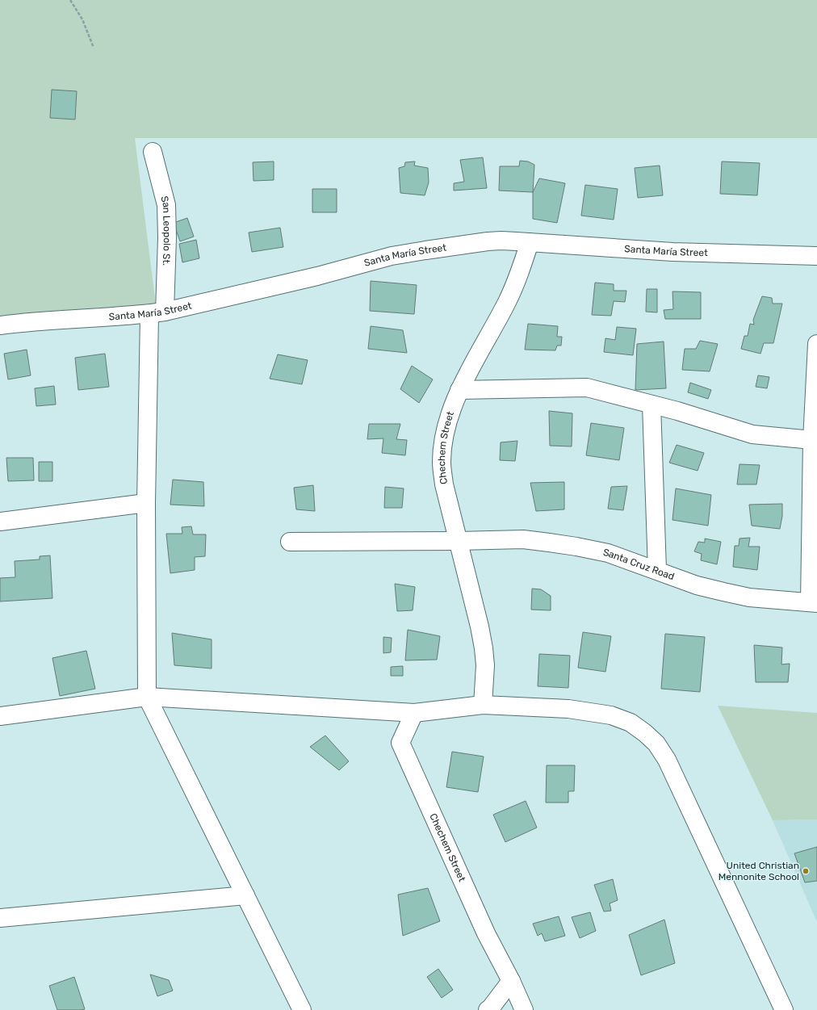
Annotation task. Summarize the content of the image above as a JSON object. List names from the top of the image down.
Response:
{
  "streets": {
    "street": [
      "San Leopolo St.",
      "Santa María Street",
      "Chechem Street",
      "Santa Cruz Road"
    ]
  },
  "crossings": [
    ["San Leopolo St.", "Santa María Street"],
    ["Santa María Street", "Chechem Street"],
    ["Chechem Street", "Santa Cruz Road"]
  ],
  "places": ["United Christian Mennonite School"]
}
